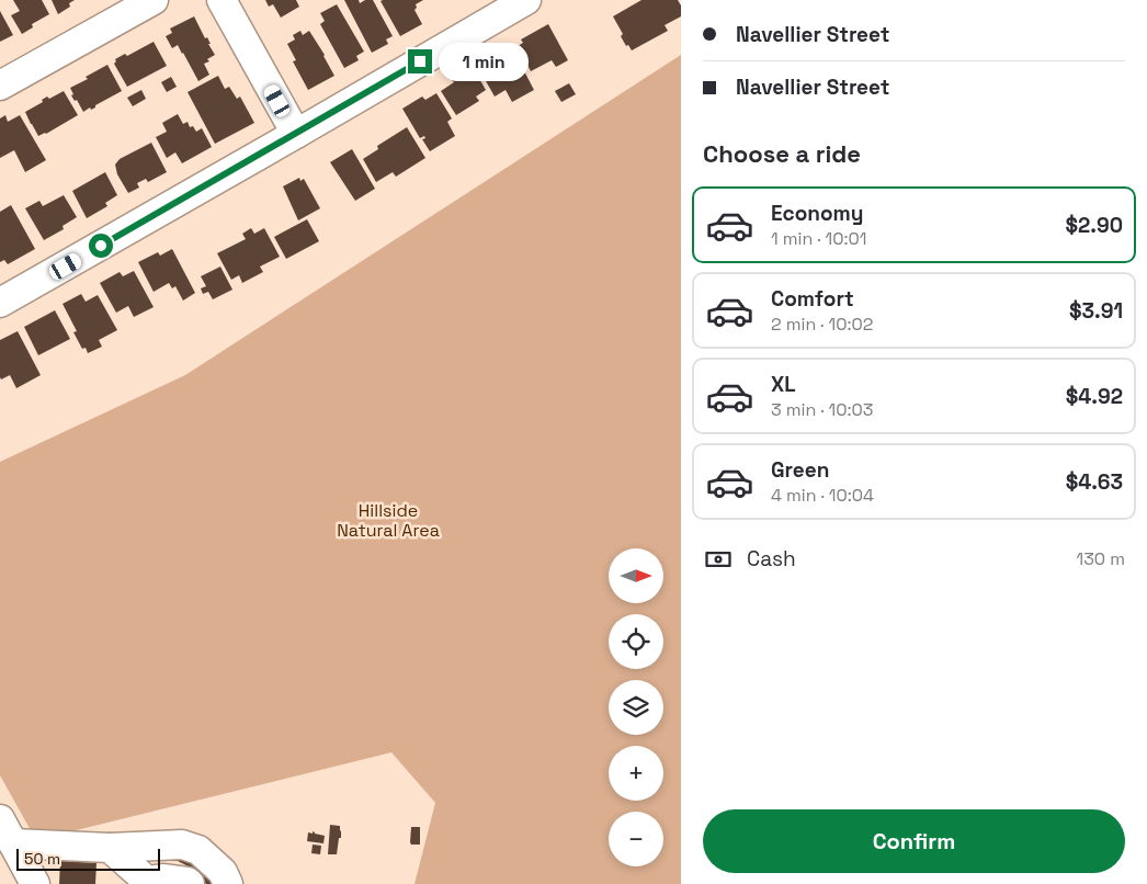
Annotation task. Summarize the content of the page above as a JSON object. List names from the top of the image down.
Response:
{
  "parks": ["Hillside Natural Area"],
  "scale_bar": "50 m",
  "north": "right",
  "page": {
    "banner": ["Navellier Street", "Navellier Street"],
    "bubble": "1 min",
    "heading": "Choose a ride",
    "list": [
      {
        "name": "Economy",
        "note": "1 min · 10:01",
        "value": "$2.90"
      },
      {
        "name": "Comfort",
        "note": "2 min · 10:02",
        "value": "$3.91"
      },
      {
        "name": "XL",
        "note": "3 min · 10:03",
        "value": "$4.92"
      },
      {
        "name": "Green",
        "note": "4 min · 10:04",
        "value": "$4.63"
      }
    ],
    "pay": ["Cash", "130 m"],
    "map_buttons": ["+", "−"],
    "buttons": "Confirm",
    "scale": "50 m"
  }
}
